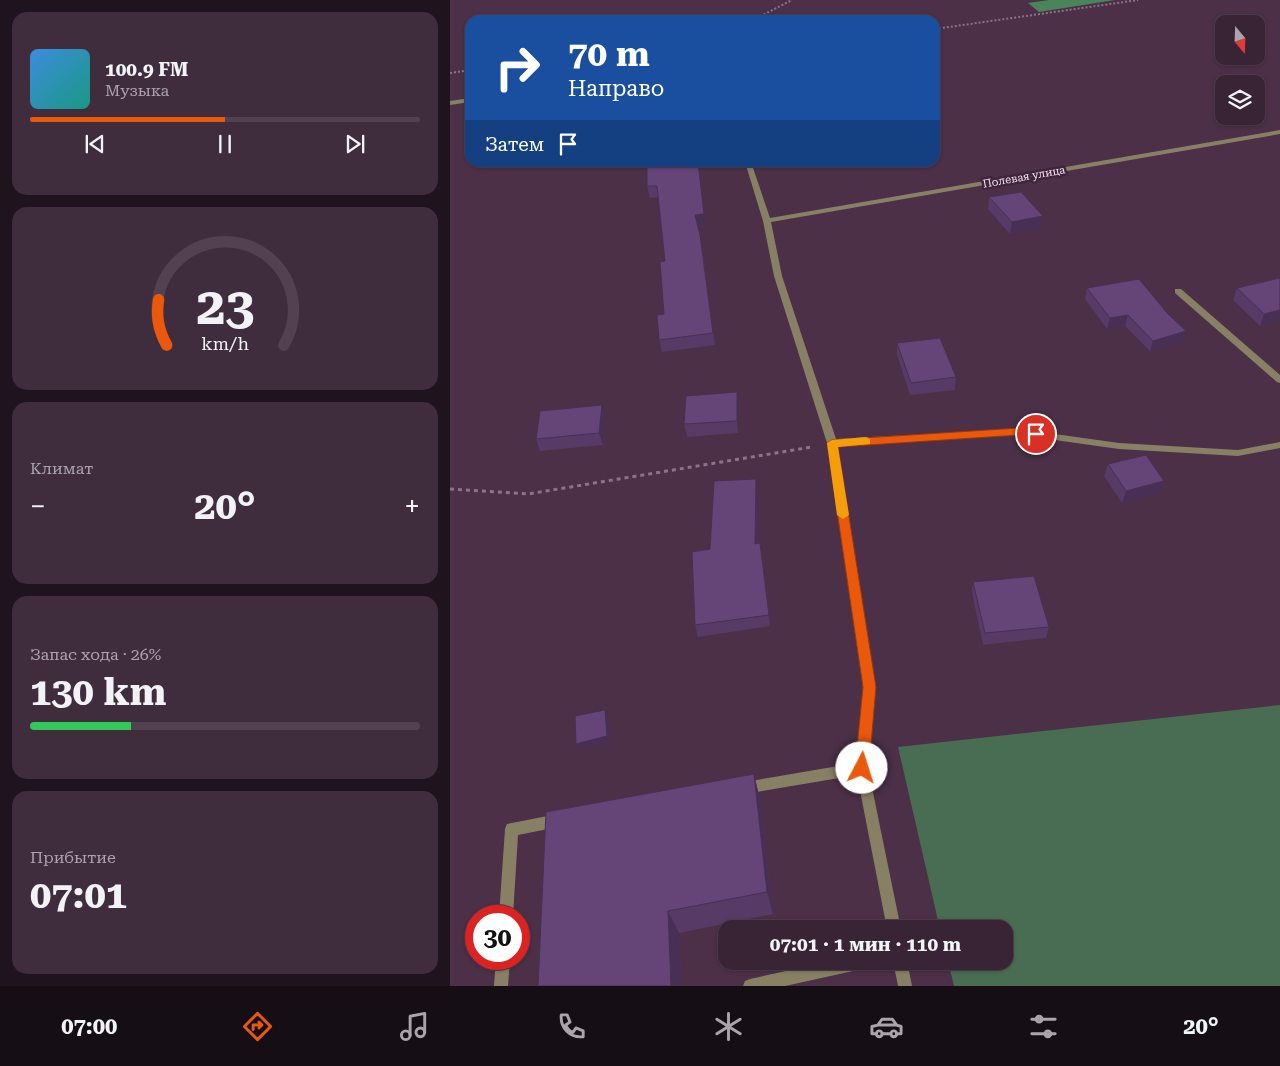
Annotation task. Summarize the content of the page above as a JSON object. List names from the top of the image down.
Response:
{
  "streets": {
    "street": ["Полевая улица"]
  },
  "north": "bottom",
  "page": {
    "turn": ["70 m", "Направо"],
    "song": ["100.9 FM", "Музыка"],
    "then": "Затем",
    "tile": [
      "Климат",
      ["Запас хода · 26%", "130 km"],
      ["Прибытие", "07:01"]
    ],
    "heat": ["−", "20°", "+"],
    "limit": "30",
    "trip": "07:01 · 1 мин · 110 m",
    "tabs": ["07:00", "20°"],
    "gauge": ["23", "km/h"]
  }
}
